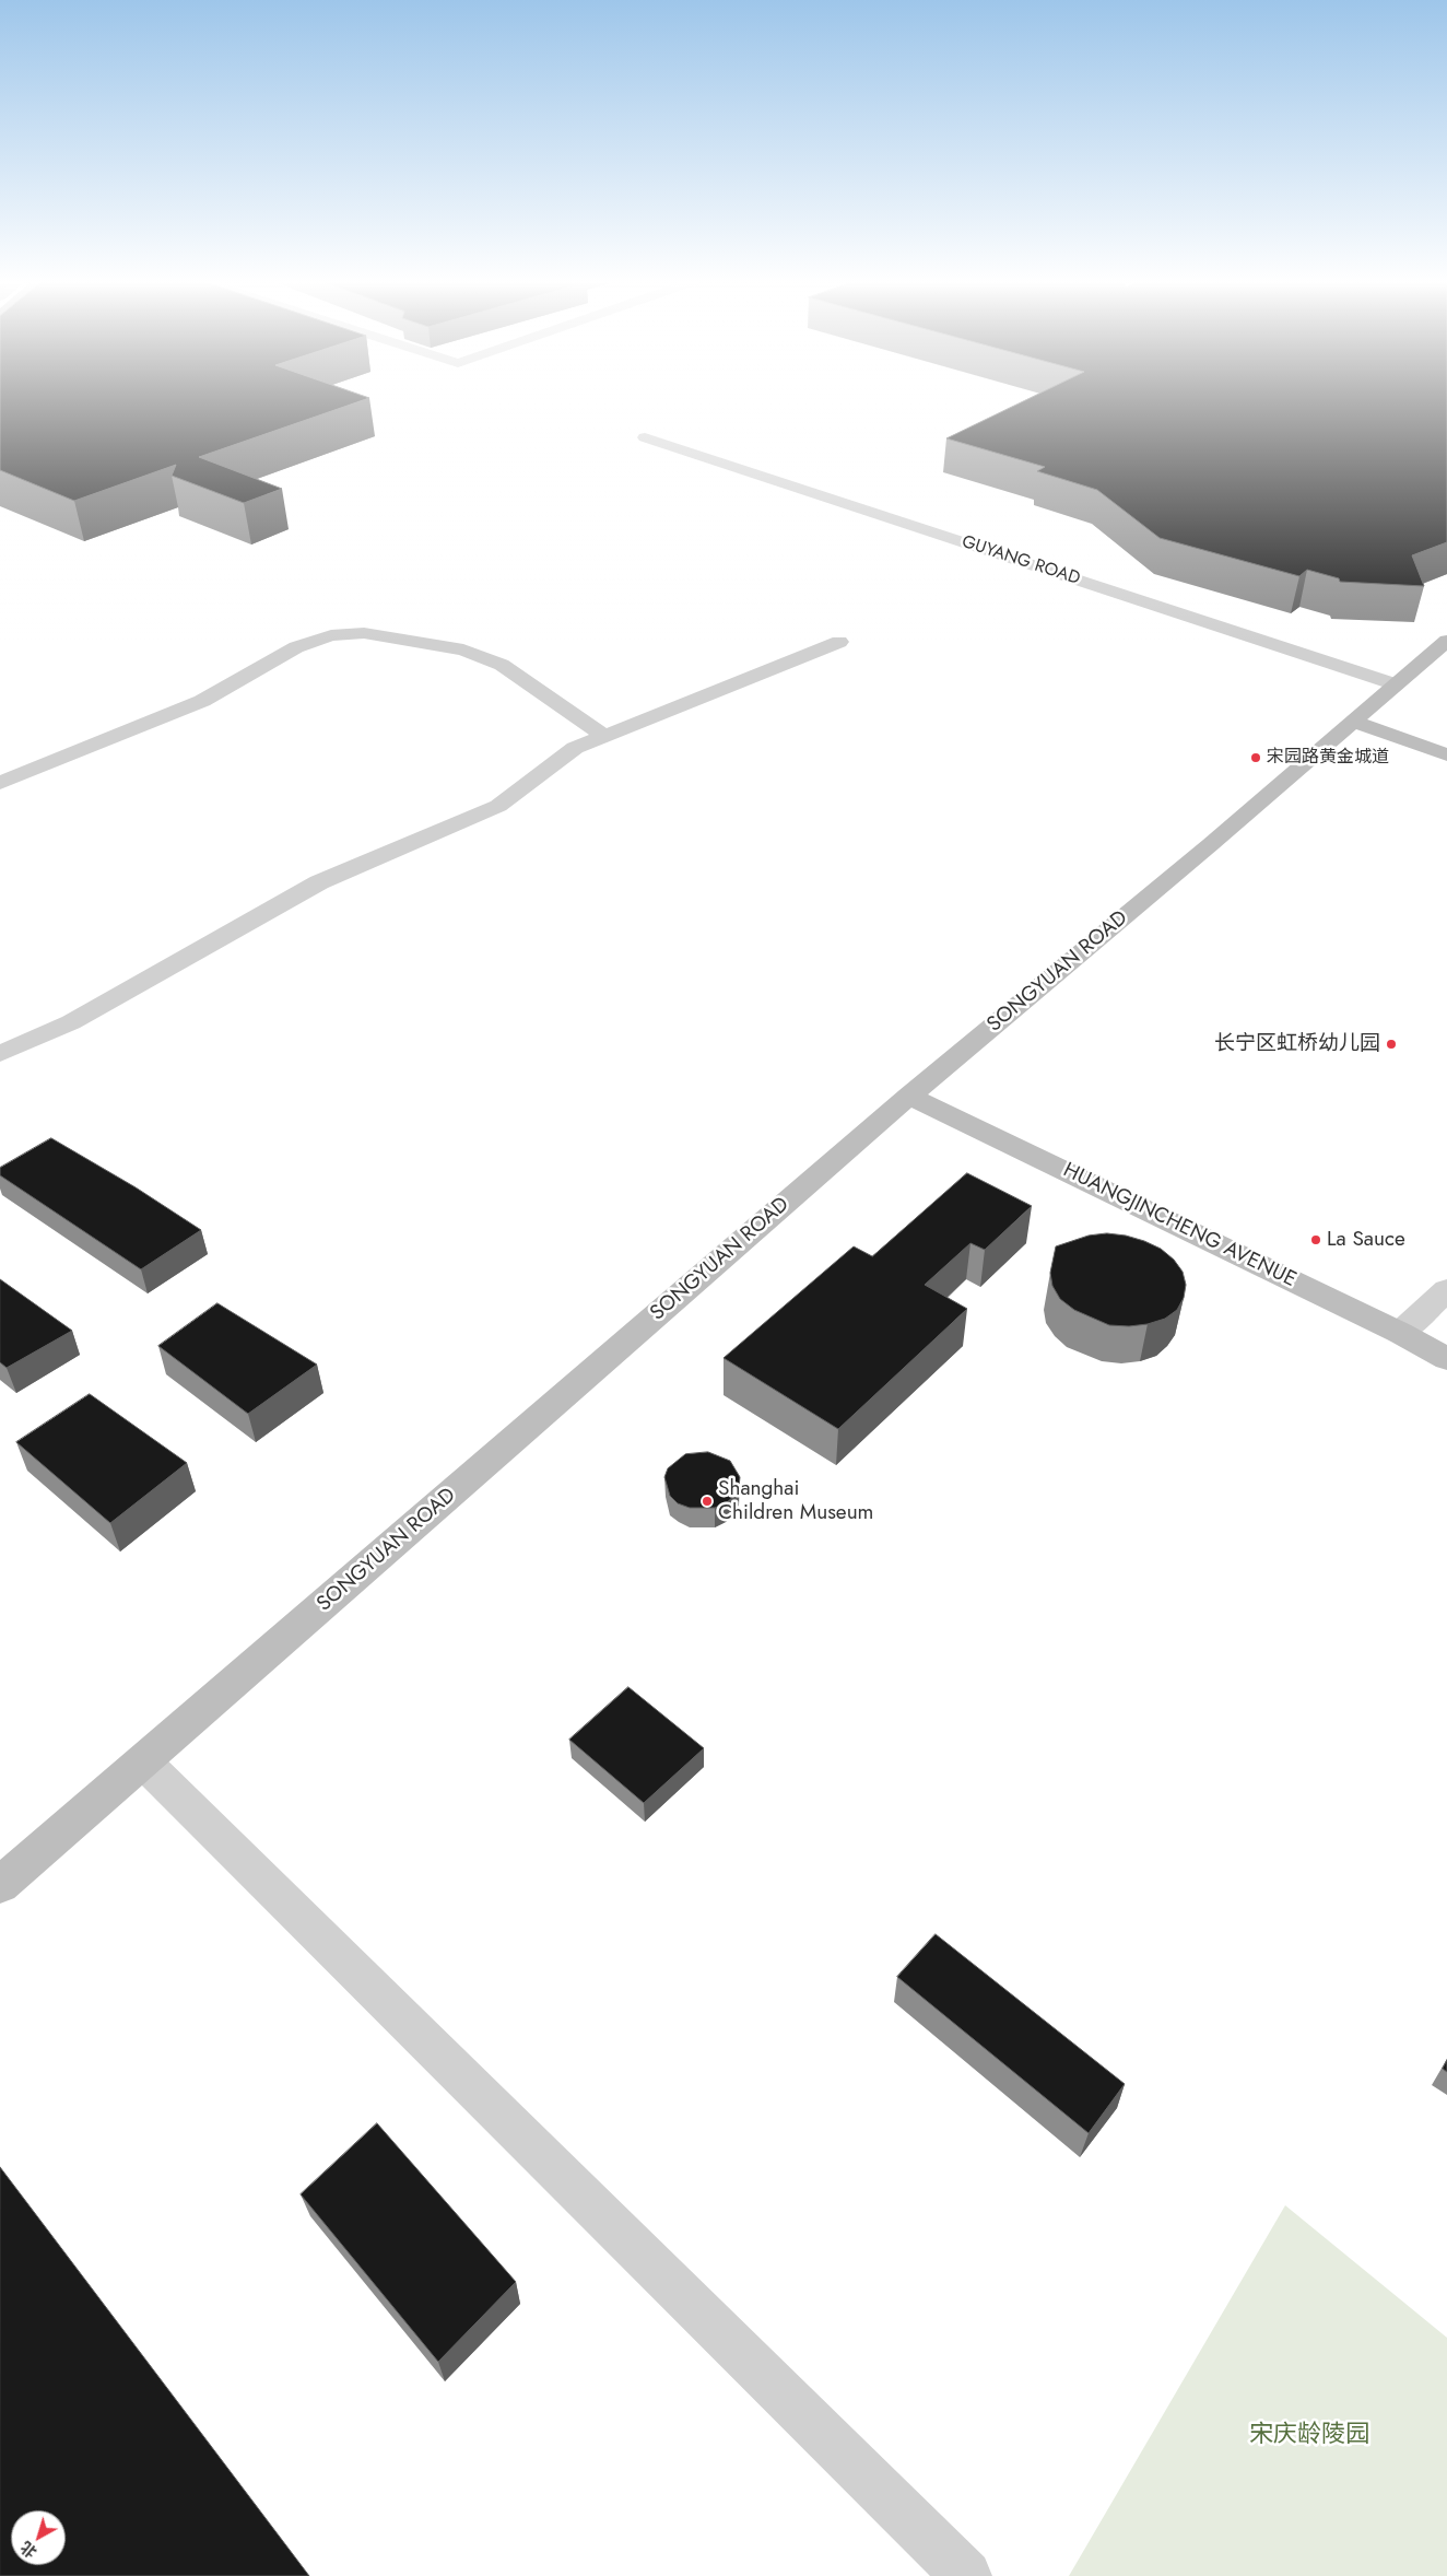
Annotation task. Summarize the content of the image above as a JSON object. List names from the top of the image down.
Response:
{
  "streets": {
    "main road": ["SONGYUAN ROAD", "HUANGJINCHENG AVENUE"],
    "street": ["GUYANG ROAD"]
  },
  "crossings": [
    ["GUYANG ROAD", "SONGYUAN ROAD"],
    ["SONGYUAN ROAD", "HUANGJINCHENG AVENUE"]
  ],
  "parks": ["宋庆龄陵园"],
  "places": [
    "宋园路黄金城道",
    "长宁区虹桥幼儿园",
    "La Sauce",
    "Shanghai Children Museum"
  ],
  "north": "bottom left"
}
